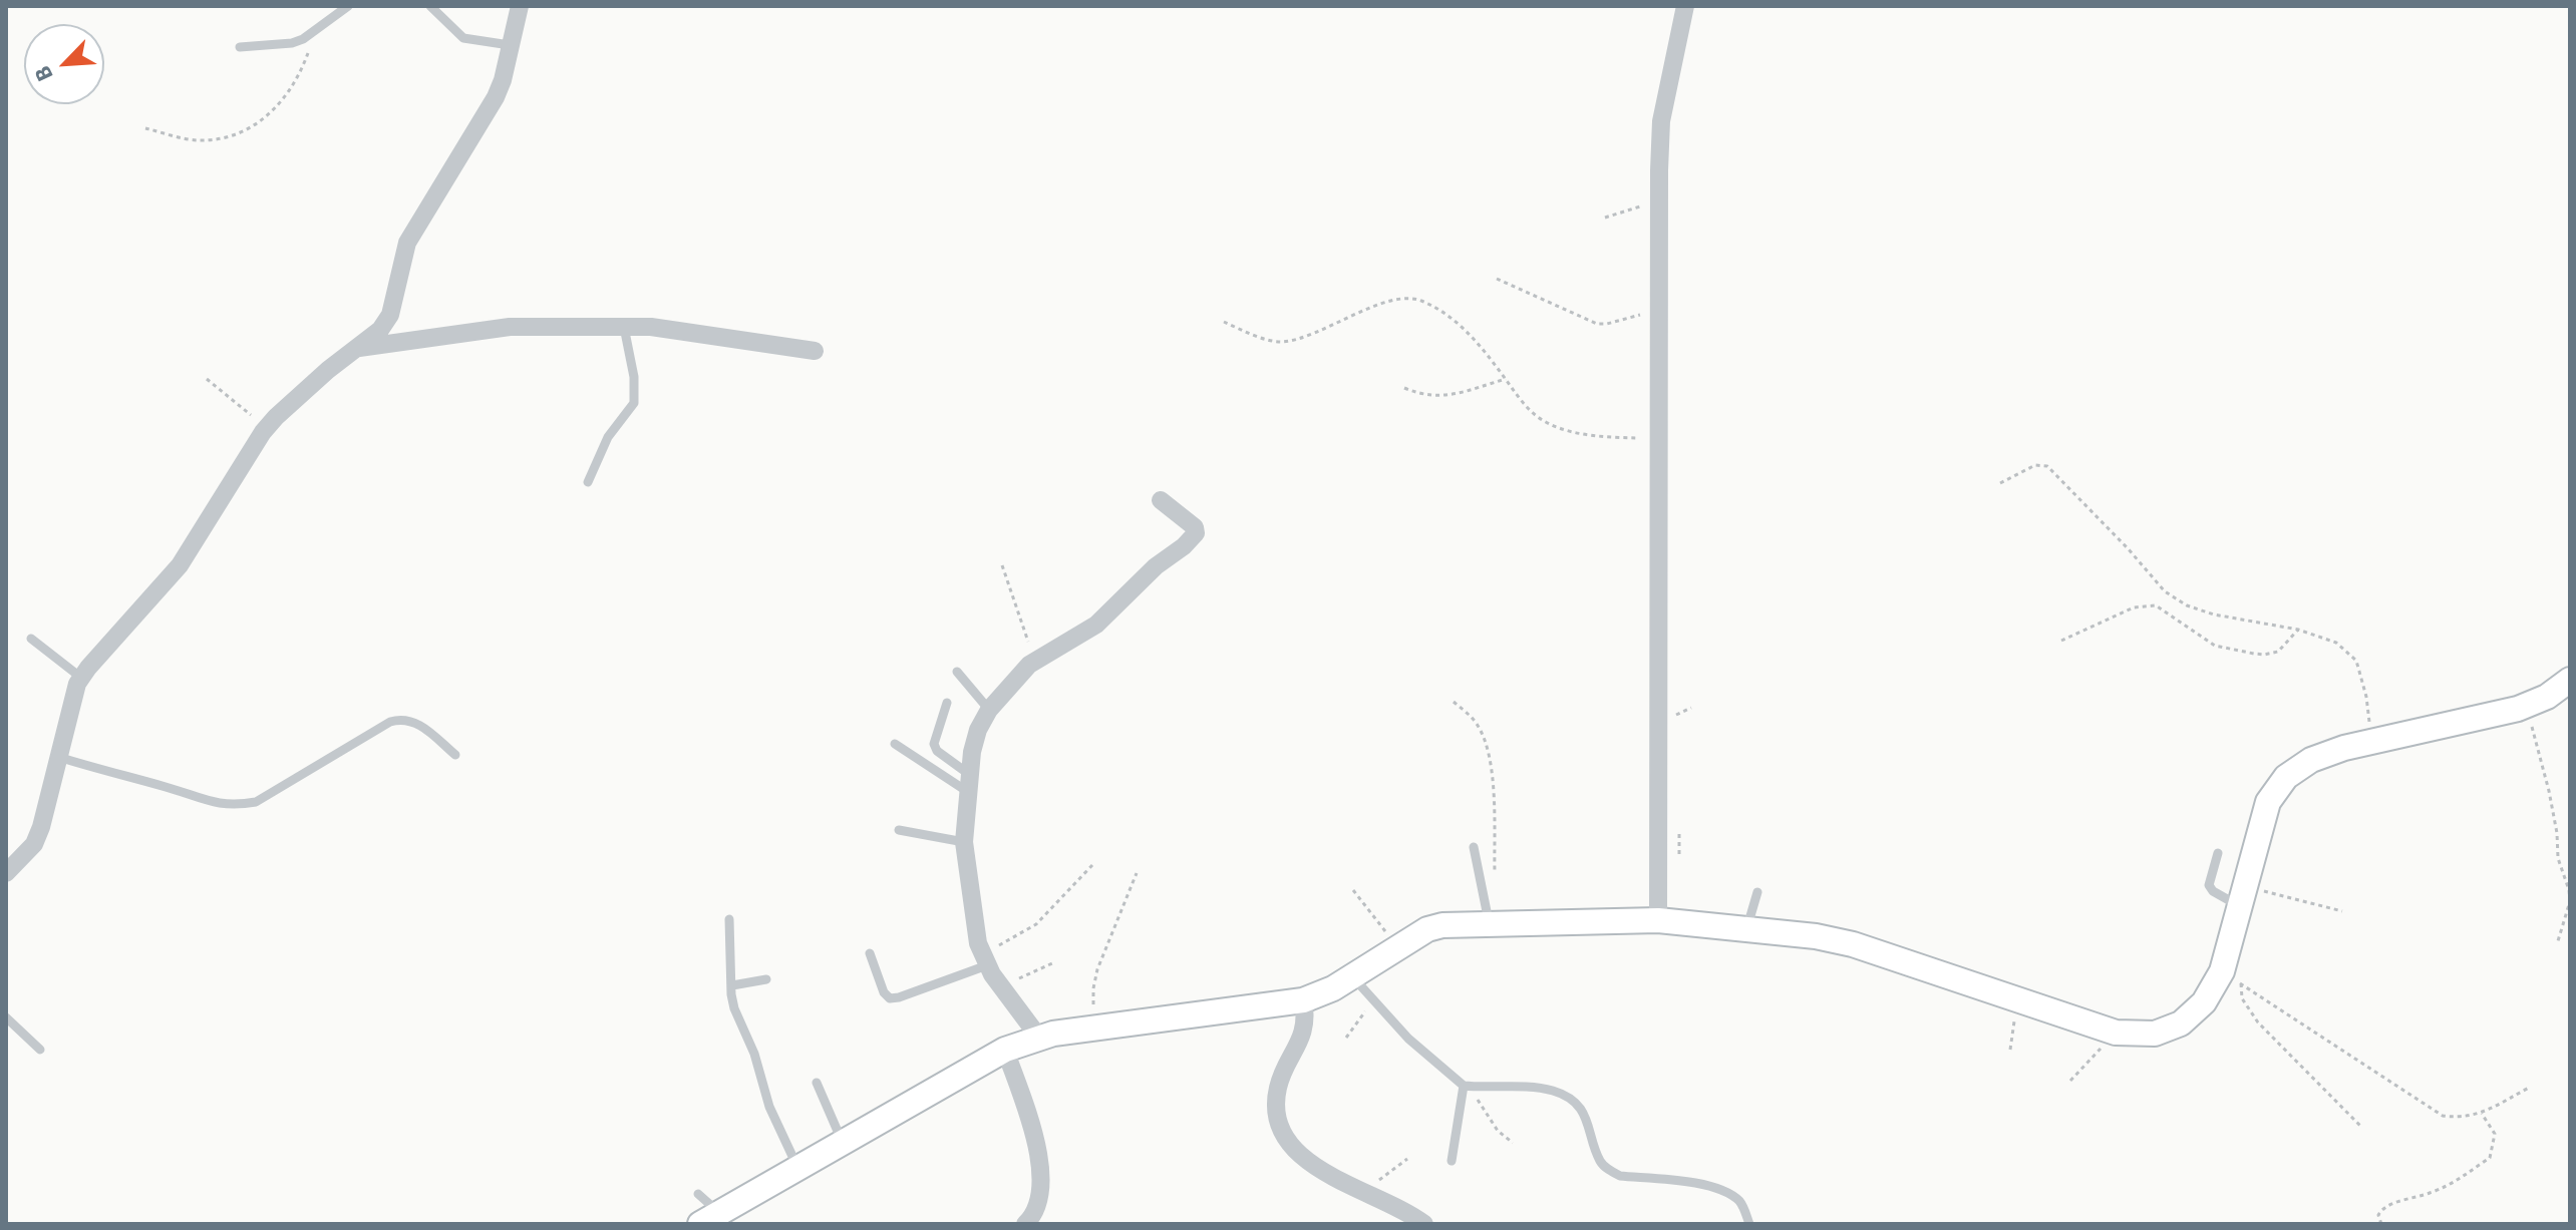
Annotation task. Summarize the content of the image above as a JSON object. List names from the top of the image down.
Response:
{
  "north": "bottom left"
}
